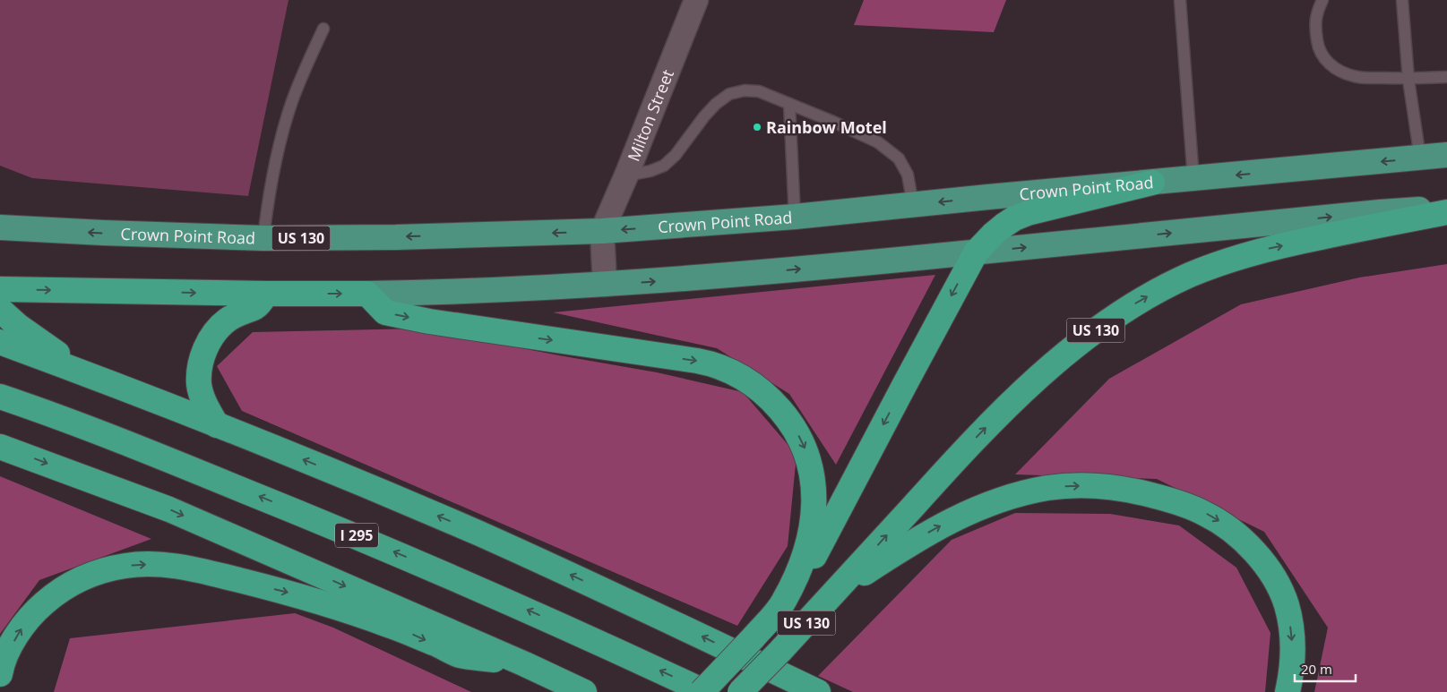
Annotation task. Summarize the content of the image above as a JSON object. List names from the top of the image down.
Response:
{
  "streets": {
    "highway": ["Crown Point Road", "US 130", "I 295"],
    "street": ["Milton Street"]
  },
  "crossings": [
    ["Milton Street", "Crown Point Road"]
  ],
  "places": ["Rainbow Motel"],
  "scale_bar": "20 m"
}
